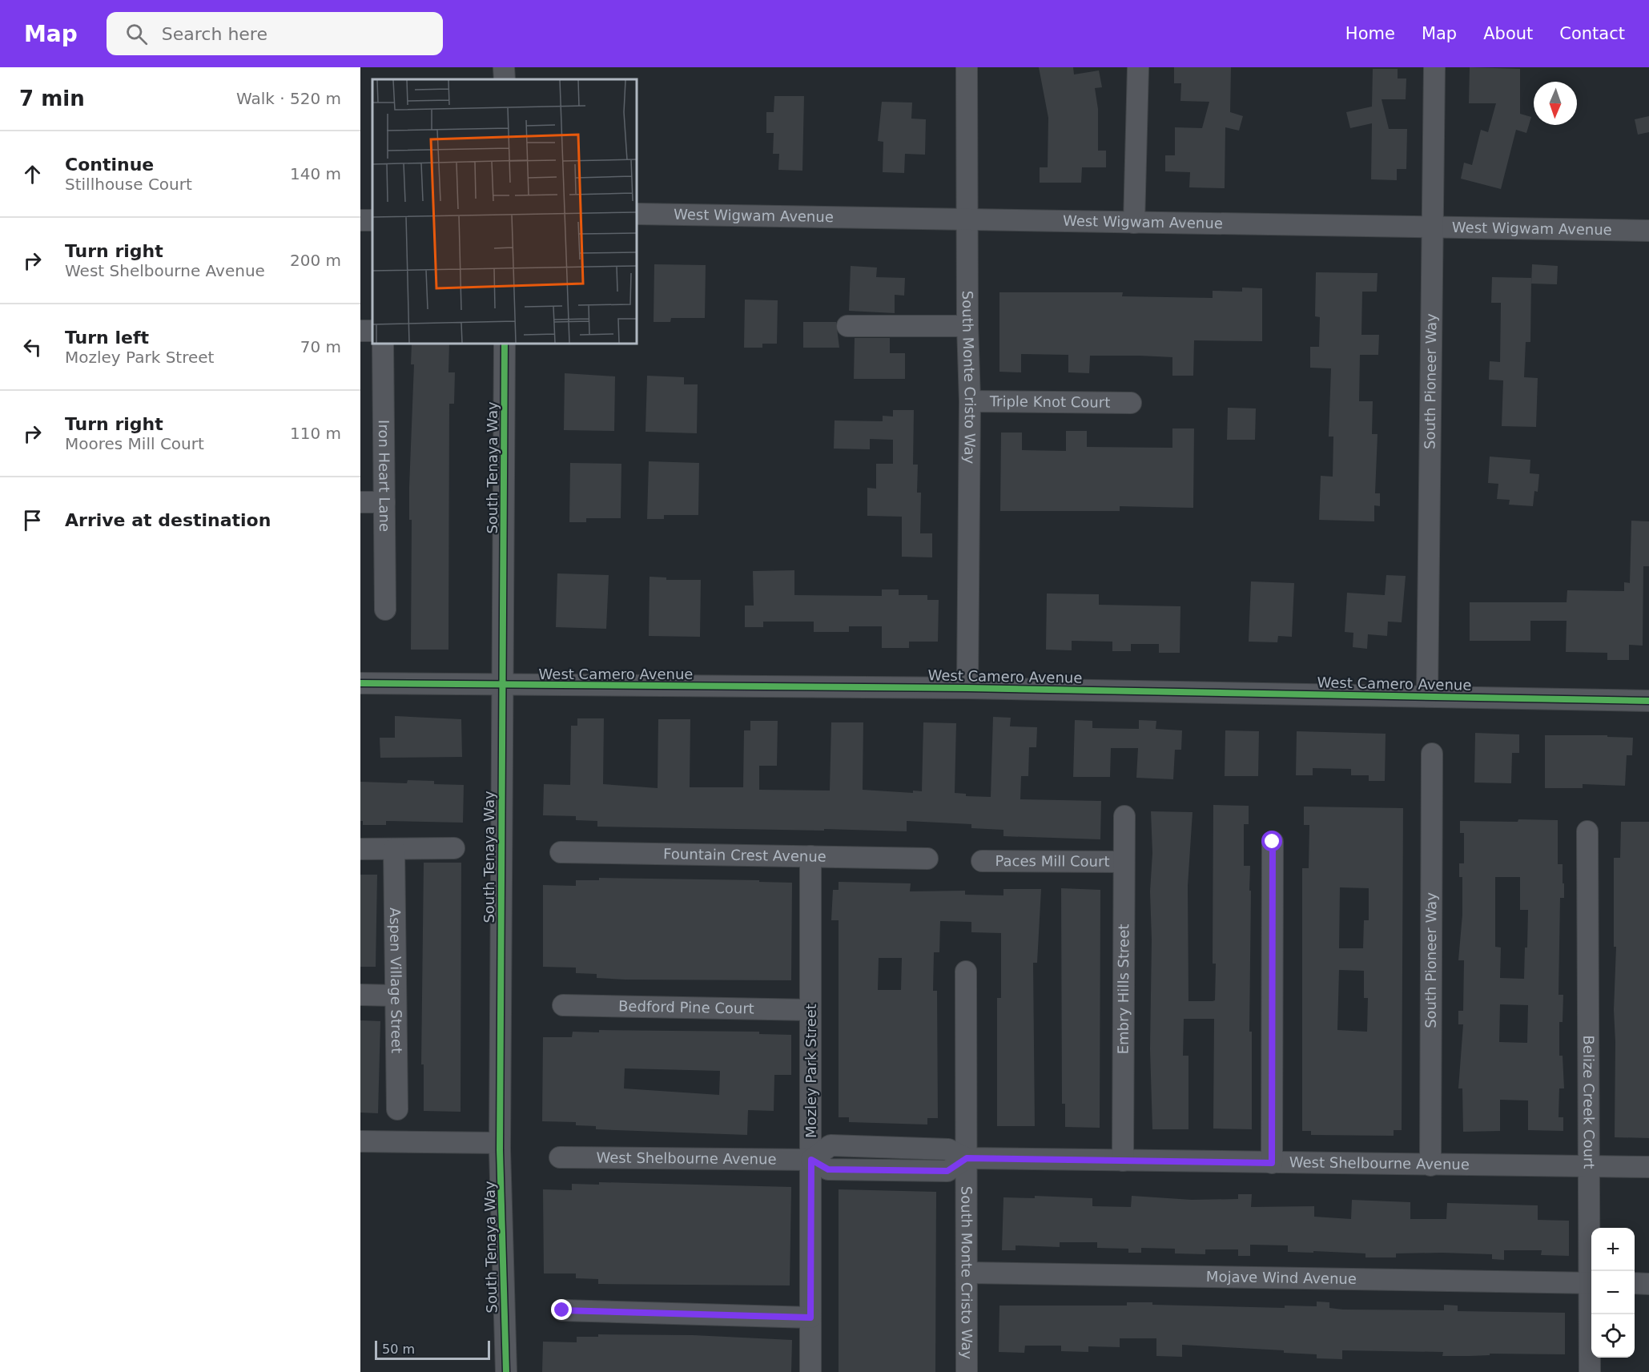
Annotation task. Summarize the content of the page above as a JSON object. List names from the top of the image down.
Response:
{
  "streets": {
    "street": [
      "West Wigwam Avenue",
      "South Monte Cristo Way",
      "South Pioneer Way",
      "Triple Knot Court",
      "South Tenaya Way",
      "Iron Heart Lane",
      "West Camero Avenue",
      "Fountain Crest Avenue",
      "Paces Mill Court",
      "Aspen Village Street",
      "Embry Hills Street",
      "Bedford Pine Court",
      "Mozley Park Street",
      "Belize Creek Court",
      "West Shelbourne Avenue",
      "Mojave Wind Avenue"
    ]
  },
  "crossings": [
    ["West Wigwam Avenue", "South Monte Cristo Way"],
    ["West Wigwam Avenue", "South Pioneer Way"],
    ["South Monte Cristo Way", "Triple Knot Court"],
    ["South Monte Cristo Way", "West Camero Avenue"],
    ["South Monte Cristo Way", "West Shelbourne Avenue"],
    ["South Monte Cristo Way", "Mojave Wind Avenue"],
    ["South Pioneer Way", "West Camero Avenue"],
    ["South Pioneer Way", "West Shelbourne Avenue"],
    ["South Tenaya Way", "West Camero Avenue"],
    ["Fountain Crest Avenue", "Mozley Park Street"],
    ["Paces Mill Court", "Embry Hills Street"],
    ["Embry Hills Street", "West Shelbourne Avenue"],
    ["Bedford Pine Court", "Mozley Park Street"],
    ["Mozley Park Street", "West Shelbourne Avenue"],
    ["Belize Creek Court", "West Shelbourne Avenue"]
  ],
  "scale_bar": "50 m",
  "north": "bottom",
  "page": {
    "header": "Map",
    "search": "Search here",
    "nav": [
      "Home",
      "Map",
      "About",
      "Contact"
    ],
    "heading": ["7 min", "Walk · 520 m"],
    "list": [
      ["Continue", "Stillhouse Court", "140 m"],
      ["Turn right", "West Shelbourne Avenue", "200 m"],
      ["Turn left", "Mozley Park Street", "70 m"],
      ["Turn right", "Moores Mill Court", "110 m"],
      "Arrive at destination"
    ],
    "map_buttons": ["+", "−"],
    "scale": "50 m"
  }
}
